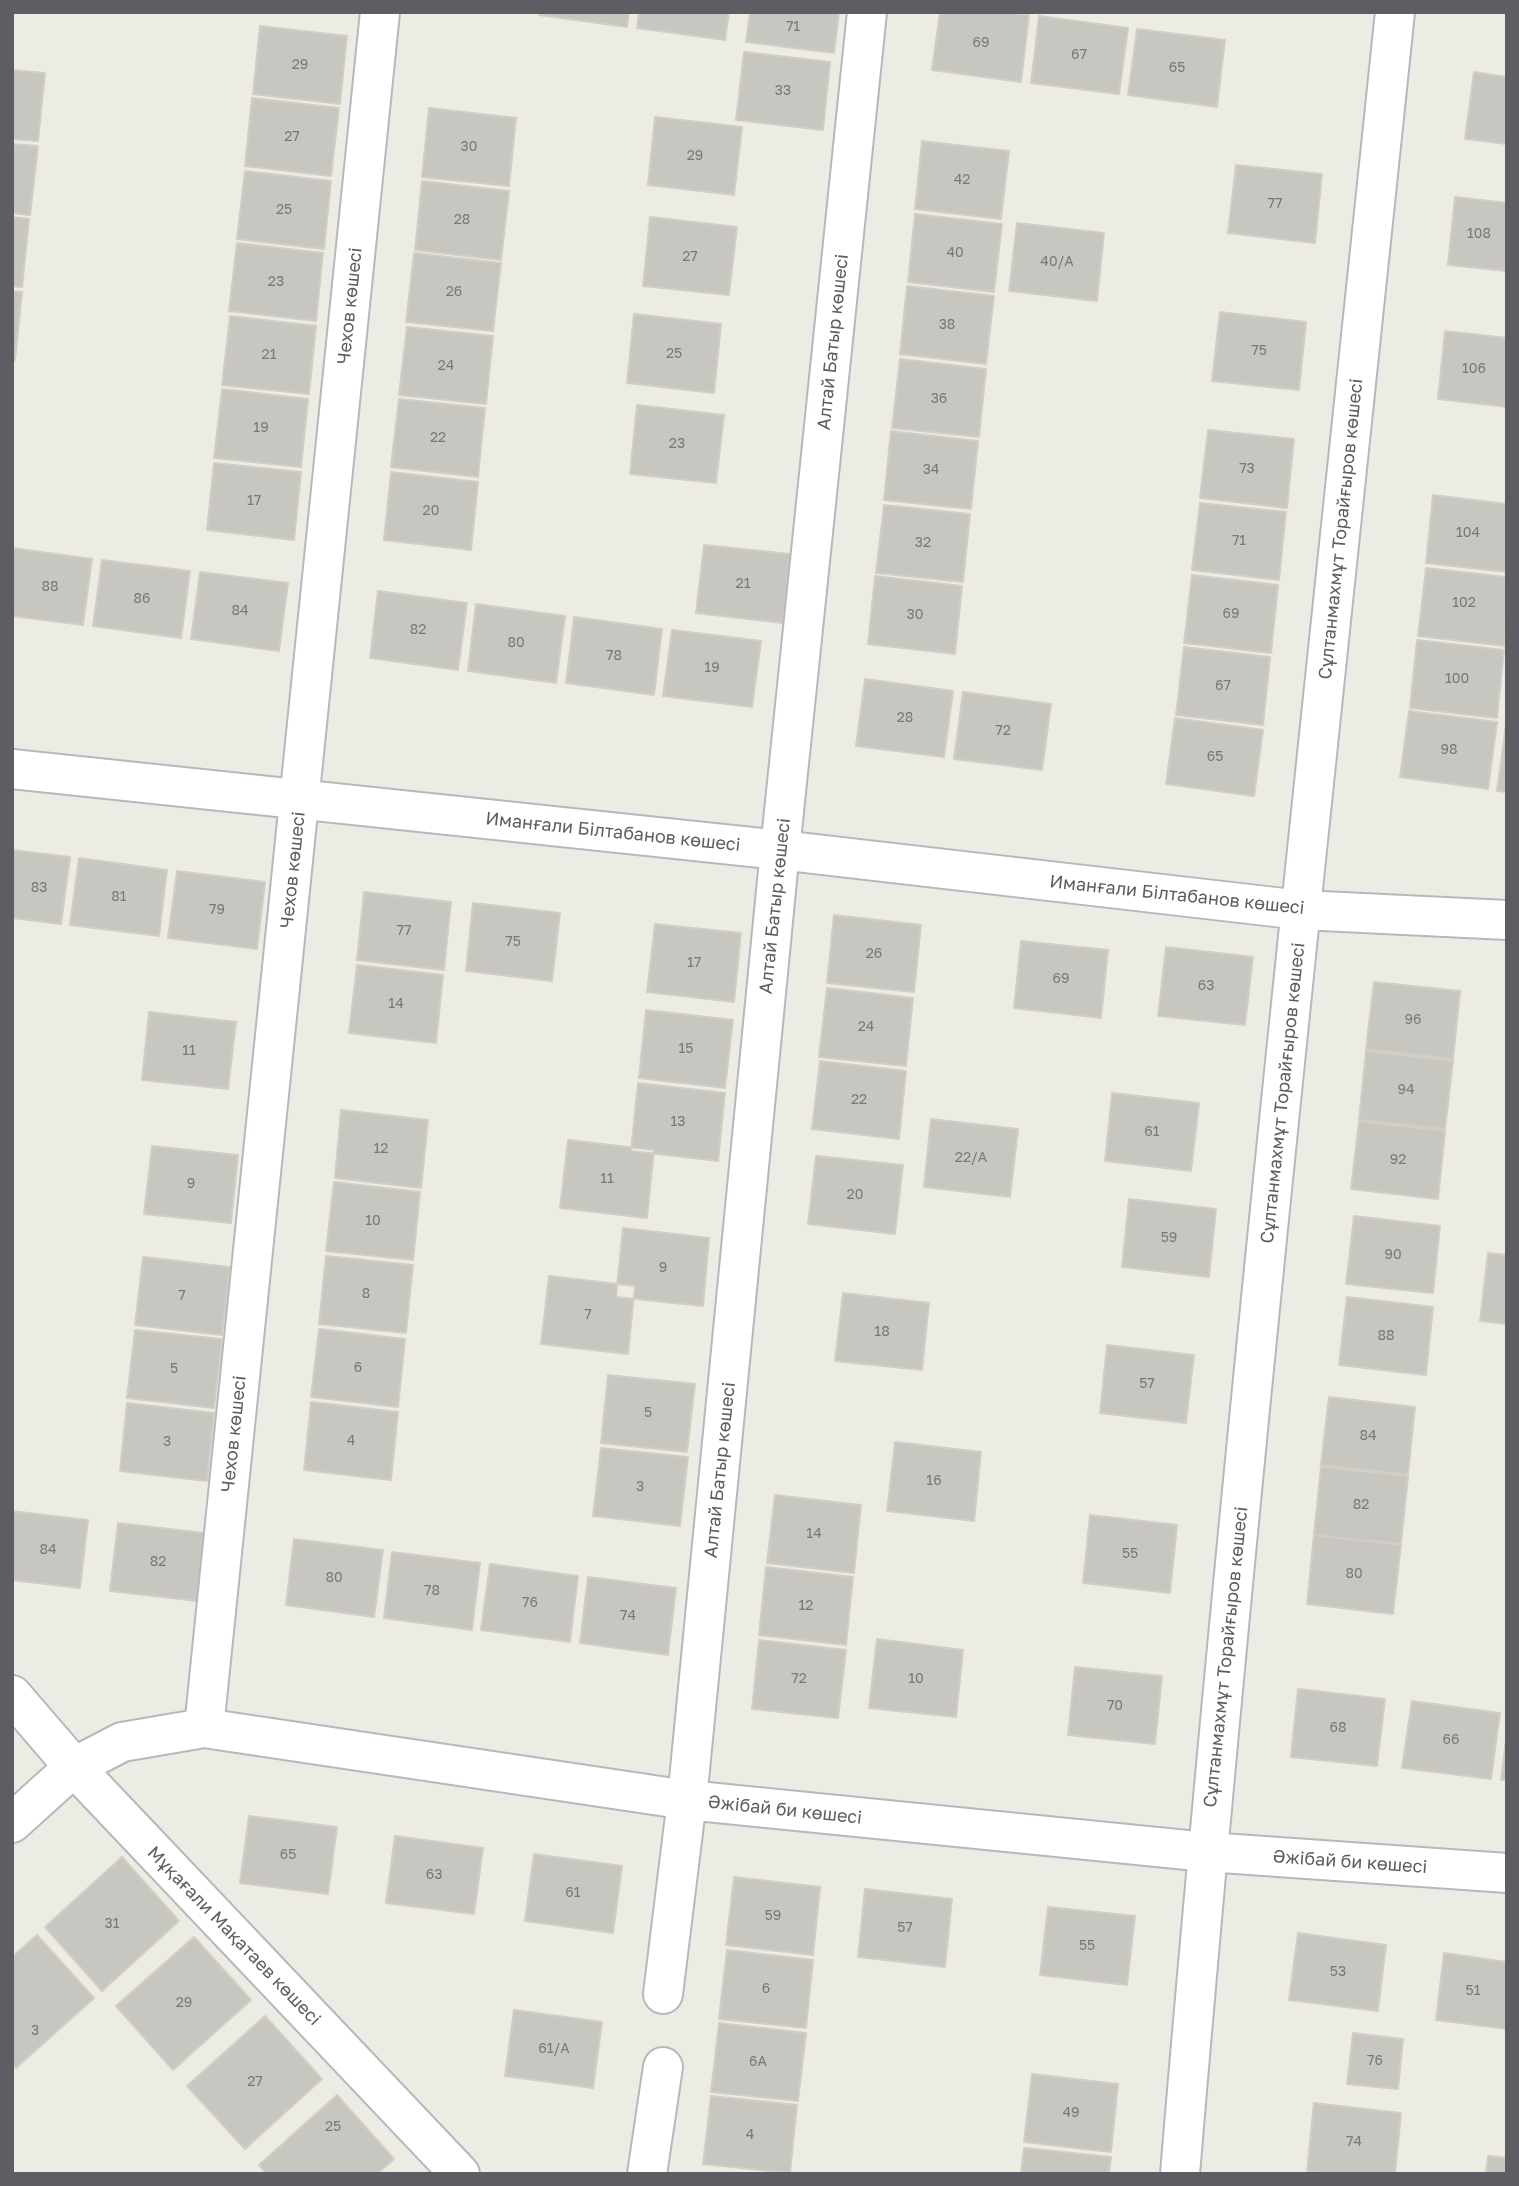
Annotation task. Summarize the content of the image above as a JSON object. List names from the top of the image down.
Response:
{
  "streets": {
    "street": [
      "Чехов көшесі",
      "Алтай Батыр көшесі",
      "Сұлтанмахмұт Торайғыров көшесі",
      "Иманғали Білтабанов көшесі",
      "Әжібай би көшесі",
      "Мұқағали Мақатаев көшесі"
    ]
  },
  "crossings": [
    ["Чехов көшесі", "Иманғали Білтабанов көшесі"],
    ["Чехов көшесі", "Әжібай би көшесі"],
    ["Алтай Батыр көшесі", "Иманғали Білтабанов көшесі"],
    ["Алтай Батыр көшесі", "Әжібай би көшесі"],
    ["Сұлтанмахмұт Торайғыров көшесі", "Иманғали Білтабанов көшесі"],
    ["Сұлтанмахмұт Торайғыров көшесі", "Әжібай би көшесі"],
    ["Әжібай би көшесі", "Мұқағали Мақатаев көшесі"]
  ],
  "house_numbers": [
    "71",
    "69",
    "67",
    "29",
    "65",
    "33",
    "27",
    "30",
    "29",
    "42",
    "77",
    "25",
    "28",
    "108",
    "40",
    "27",
    "40/А",
    "23",
    "26",
    "38",
    "75",
    "25",
    "21",
    "24",
    "106",
    "36",
    "19",
    "22",
    "23",
    "73",
    "34",
    "17",
    "20",
    "104",
    "71",
    "32",
    "21",
    "88",
    "86",
    "102",
    "84",
    "69",
    "30",
    "82",
    "80",
    "78",
    "19",
    "100",
    "67",
    "28",
    "72",
    "98",
    "65",
    "83",
    "81",
    "79",
    "77",
    "75",
    "26",
    "17",
    "69",
    "63",
    "14",
    "96",
    "24",
    "15",
    "11",
    "94",
    "22",
    "13",
    "61",
    "12",
    "22/А",
    "92",
    "11",
    "9",
    "20",
    "10",
    "59",
    "90",
    "9",
    "8",
    "7",
    "7",
    "18",
    "88",
    "6",
    "5",
    "57",
    "5",
    "84",
    "4",
    "3",
    "16",
    "3",
    "82",
    "14",
    "84",
    "55",
    "82",
    "80",
    "80",
    "78",
    "76",
    "12",
    "74",
    "72",
    "10",
    "70",
    "68",
    "66",
    "65",
    "63",
    "61",
    "59",
    "31",
    "57",
    "55",
    "53",
    "6",
    "51",
    "29",
    "3",
    "61/А",
    "76",
    "6А",
    "27",
    "49",
    "25",
    "4",
    "74"
  ]
}
